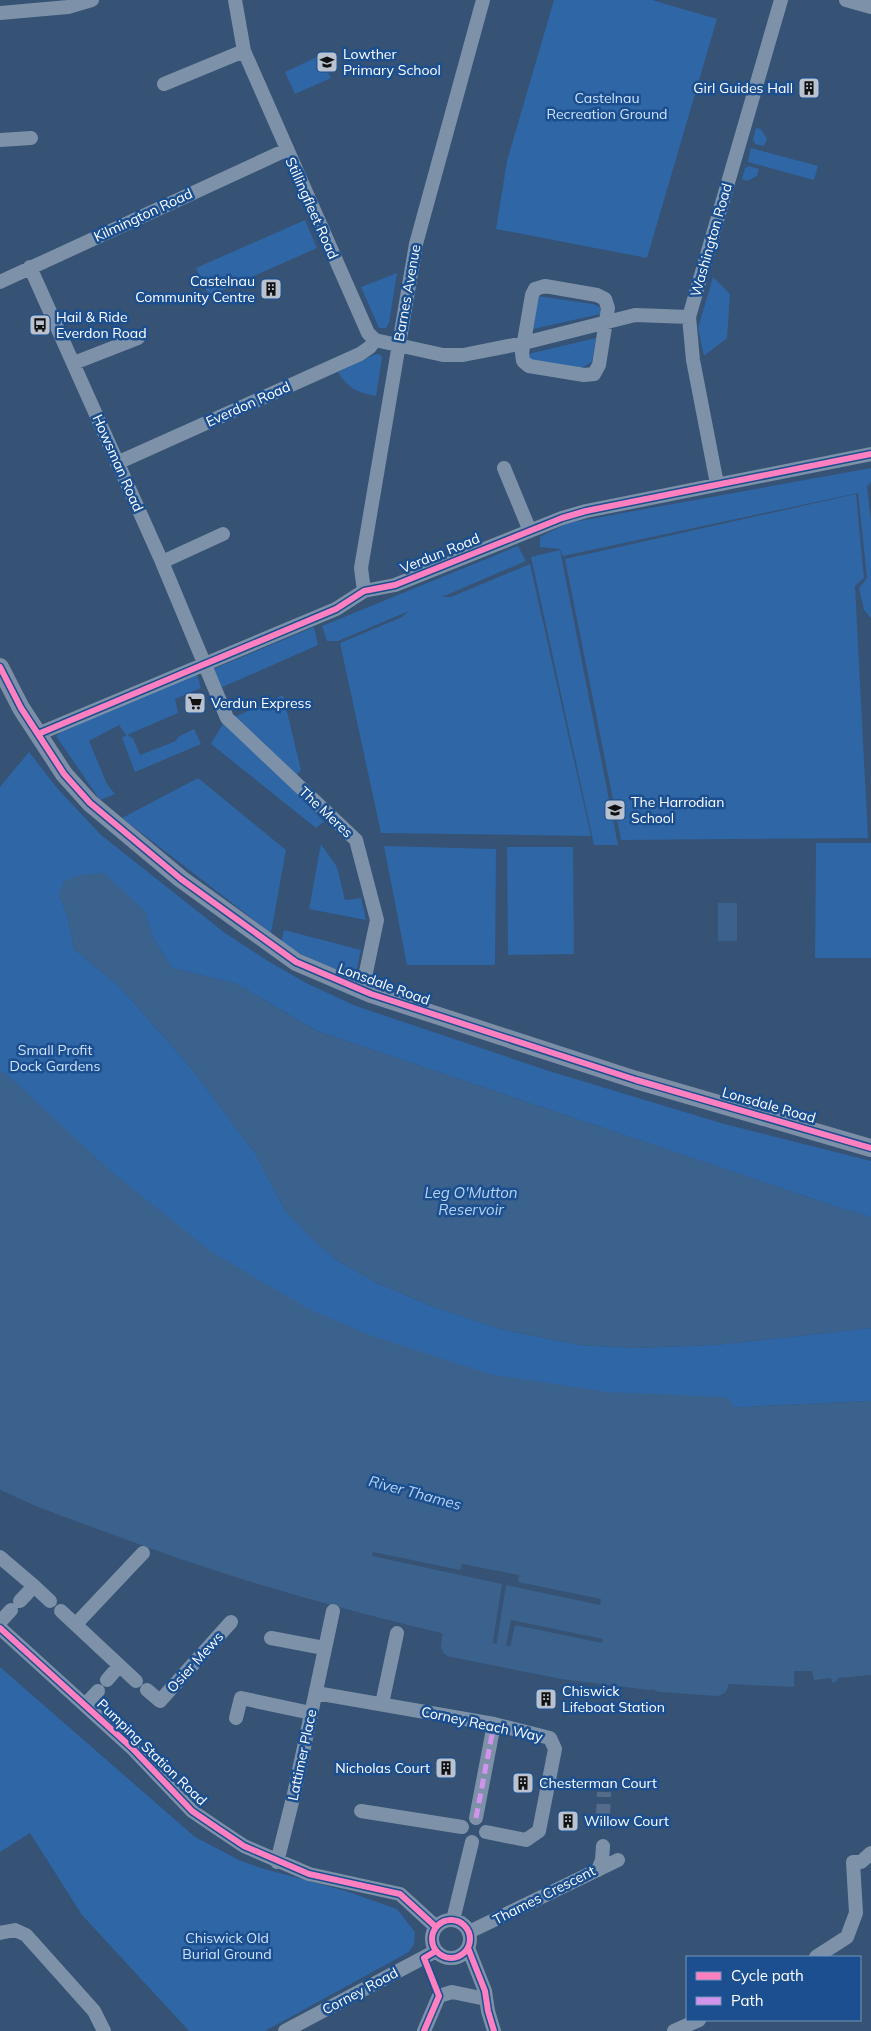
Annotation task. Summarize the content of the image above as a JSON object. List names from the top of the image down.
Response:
{
  "streets": {
    "main road": ["Lonsdale Road"],
    "street": [
      "Stillingfleet Road",
      "Kilmington Road",
      "Washington Road",
      "Barnes Avenue",
      "Everdon Road",
      "Howsman Road",
      "Verdun Road",
      "The Meres",
      "Osier Mews",
      "Corney Reach Way",
      "Pumping Station Road",
      "Lattimer Place",
      "Thames Crescent",
      "Corney Road"
    ]
  },
  "crossings": [
    ["Stillingfleet Road", "Kilmington Road"],
    ["Stillingfleet Road", "Everdon Road"],
    ["Kilmington Road", "Howsman Road"],
    ["Washington Road", "Verdun Road"],
    ["Barnes Avenue", "Verdun Road"],
    ["Everdon Road", "Howsman Road"],
    ["Howsman Road", "Verdun Road"],
    ["Howsman Road", "The Meres"],
    ["Verdun Road", "The Meres"],
    ["Verdun Road", "Lonsdale Road"],
    ["The Meres", "Lonsdale Road"],
    ["Corney Reach Way", "Lattimer Place"],
    ["Pumping Station Road", "Lattimer Place"],
    ["Pumping Station Road", "Thames Crescent"],
    ["Pumping Station Road", "Corney Road"],
    ["Thames Crescent", "Corney Road"]
  ],
  "water": ["Leg O'Mutton Reservoir", "River Thames"],
  "parks": ["Castelnau Recreation Ground", "Small Profit Dock Gardens", "Chiswick Old Burial Ground"],
  "places": {
    "school or university": ["Lowther Primary School", "The Harrodian School"],
    "building": [
      "Girl Guides Hall",
      "Castelnau Community Centre",
      "Chiswick Lifeboat Station",
      "Nicholas Court",
      "Chesterman Court",
      "Willow Court"
    ],
    "bus stop": ["Hail & Ride Everdon Road"],
    "supermarket": ["Verdun Express"]
  },
  "legend": ["Cycle path", "Path"]
}
